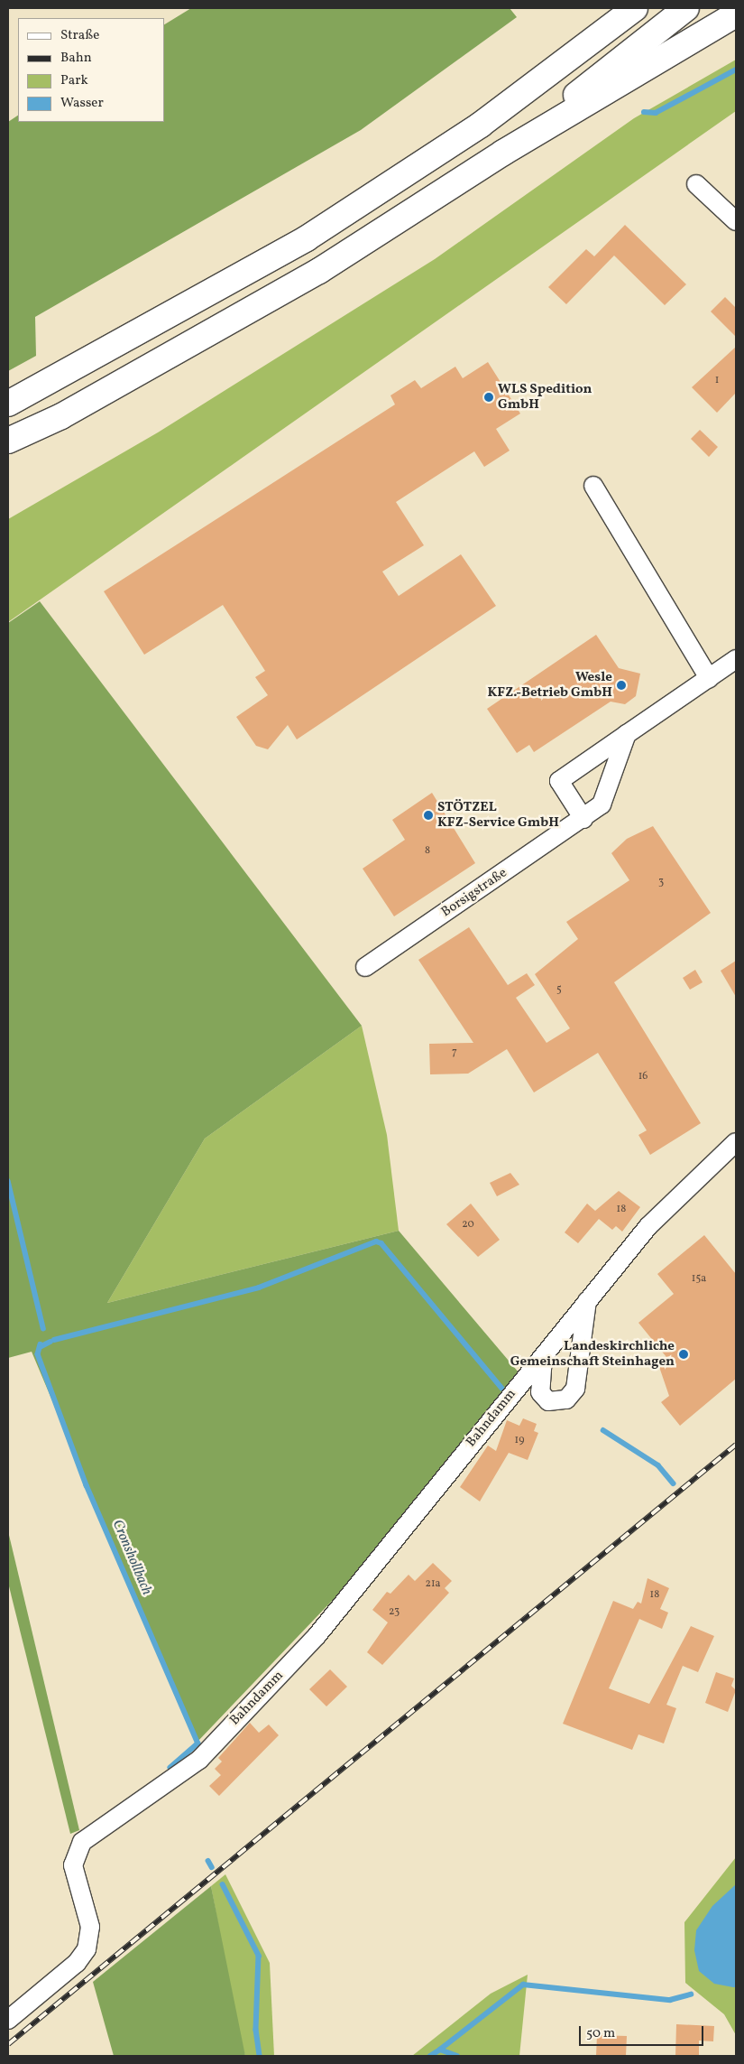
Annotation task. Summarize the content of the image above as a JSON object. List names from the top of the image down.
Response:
{
  "streets": {
    "street": ["Borsigstraße", "Bahndamm"]
  },
  "water": ["Cronshollbach"],
  "places": [
    "WLS Spedition GmbH",
    "Wesle KFZ.-Betrieb GmbH",
    "STÖTZEL KFZ-Service GmbH",
    "Landeskirchliche Gemeinschaft Steinhagen"
  ],
  "house_numbers": [
    "1",
    "8",
    "3",
    "5",
    "7",
    "16",
    "18",
    "20",
    "15a",
    "19",
    "21a",
    "18",
    "23"
  ],
  "legend": [
    "Straße",
    "Bahn",
    "Park",
    "Wasser"
  ],
  "scale_bar": "50 m"
}
